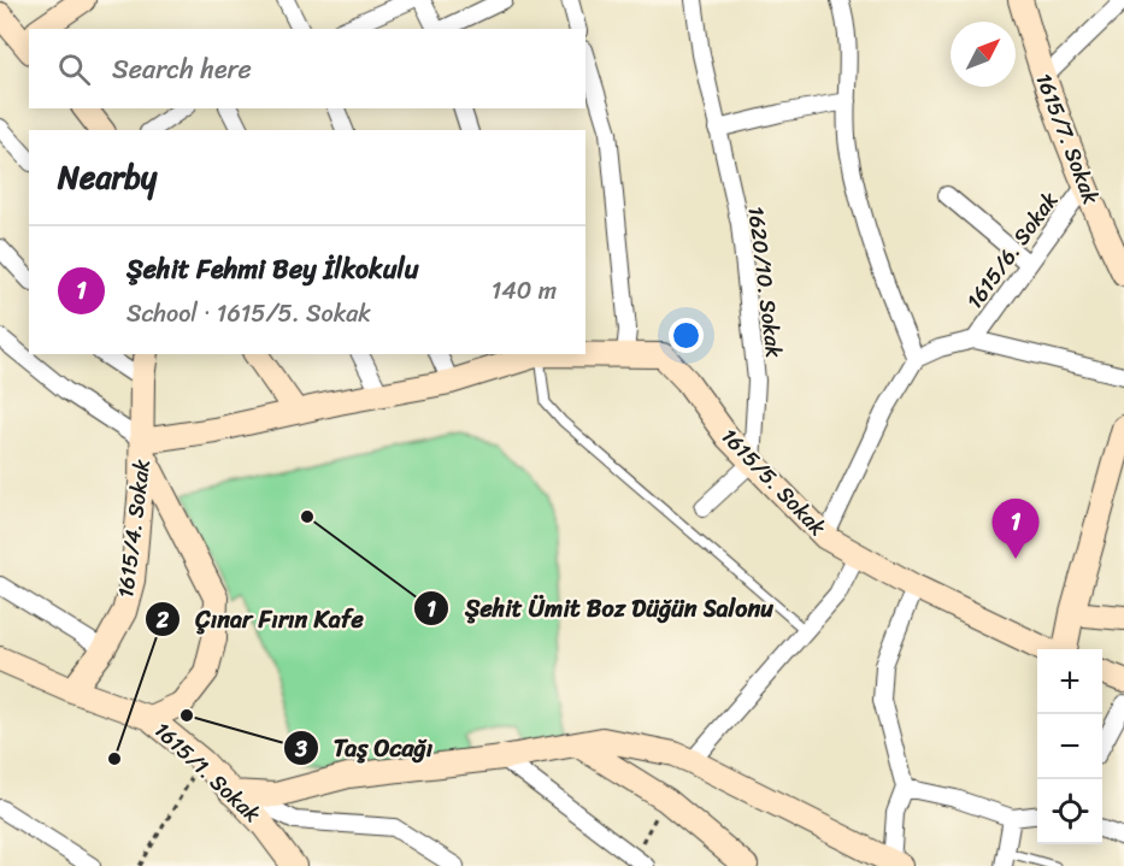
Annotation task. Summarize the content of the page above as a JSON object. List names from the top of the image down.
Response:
{
  "streets": {
    "main road": [
      "1615/7. Sokak",
      "1615/5. Sokak",
      "1615/4. Sokak",
      "1615/1. Sokak"
    ],
    "street": ["1615/6. Sokak", "1620/10. Sokak"]
  },
  "crossings": [
    ["1615/7. Sokak", "1615/6. Sokak"],
    ["1620/10. Sokak", "1615/5. Sokak"],
    ["1615/4. Sokak", "1615/1. Sokak"]
  ],
  "places": ["Şehit Ümit Boz Düğün Salonu", "Taş Ocağı", "Çınar Fırın Kafe"],
  "north": "top right",
  "page": {
    "search": "Search here",
    "heading": "Nearby",
    "list": [
      {
        "mark": "1",
        "name": "Şehit Fehmi Bey İlkokulu",
        "note": "School · 1615/5. Sokak",
        "value": "140 m"
      }
    ],
    "pins": "1",
    "map_buttons": ["+", "−"]
  }
}
